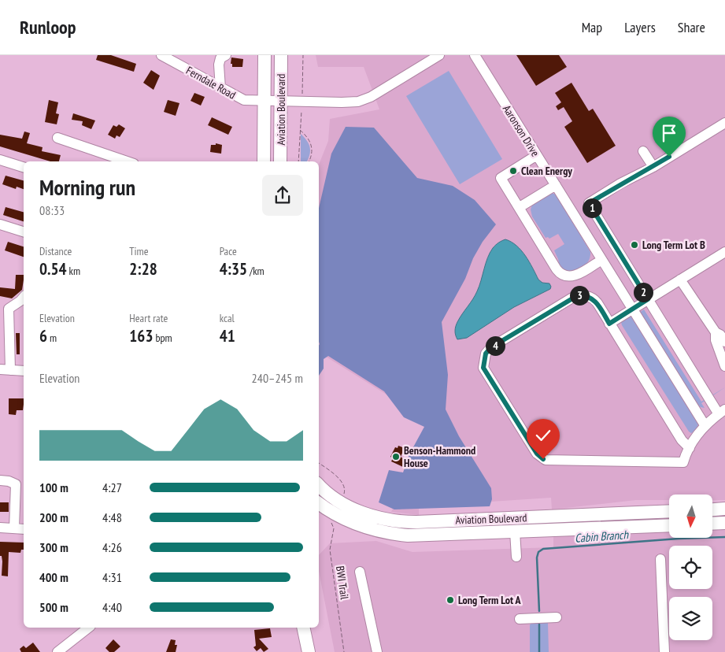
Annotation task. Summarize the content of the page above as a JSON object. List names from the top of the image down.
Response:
{
  "streets": {
    "main road": ["Aviation Boulevard"],
    "street": ["Ferndale Road", "Aaronson Drive"],
    "path": ["BWI Trail"]
  },
  "crossings": [
    ["Ferndale Road", "Aviation Boulevard"]
  ],
  "water": ["Cabin Branch"],
  "places": [
    "Clean Energy",
    "Long Term Lot B",
    "Benson-Hammond House",
    "Long Term Lot A"
  ],
  "north": "bottom",
  "page": {
    "header": "Runloop",
    "nav": ["Map", "Layers", "Share"],
    "heading": ["Morning run", "08:33"],
    "pins": [
      "1",
      "2",
      "3",
      "4"
    ],
    "stats": [
      ["Distance", "0.54 km"],
      ["Time", "2:28"],
      ["Pace", "4:35 /km"],
      ["Elevation", "6 m"],
      ["Heart rate", "163 bpm"],
      ["kcal", "41"]
    ],
    "chart": ["Elevation", "240–245 m"],
    "list": [
      {
        "name": "100 m",
        "note": "4:27"
      },
      {
        "name": "200 m",
        "note": "4:48"
      },
      {
        "name": "300 m",
        "note": "4:26"
      },
      {
        "name": "400 m",
        "note": "4:31"
      },
      {
        "name": "500 m",
        "note": "4:40"
      }
    ]
  }
}
